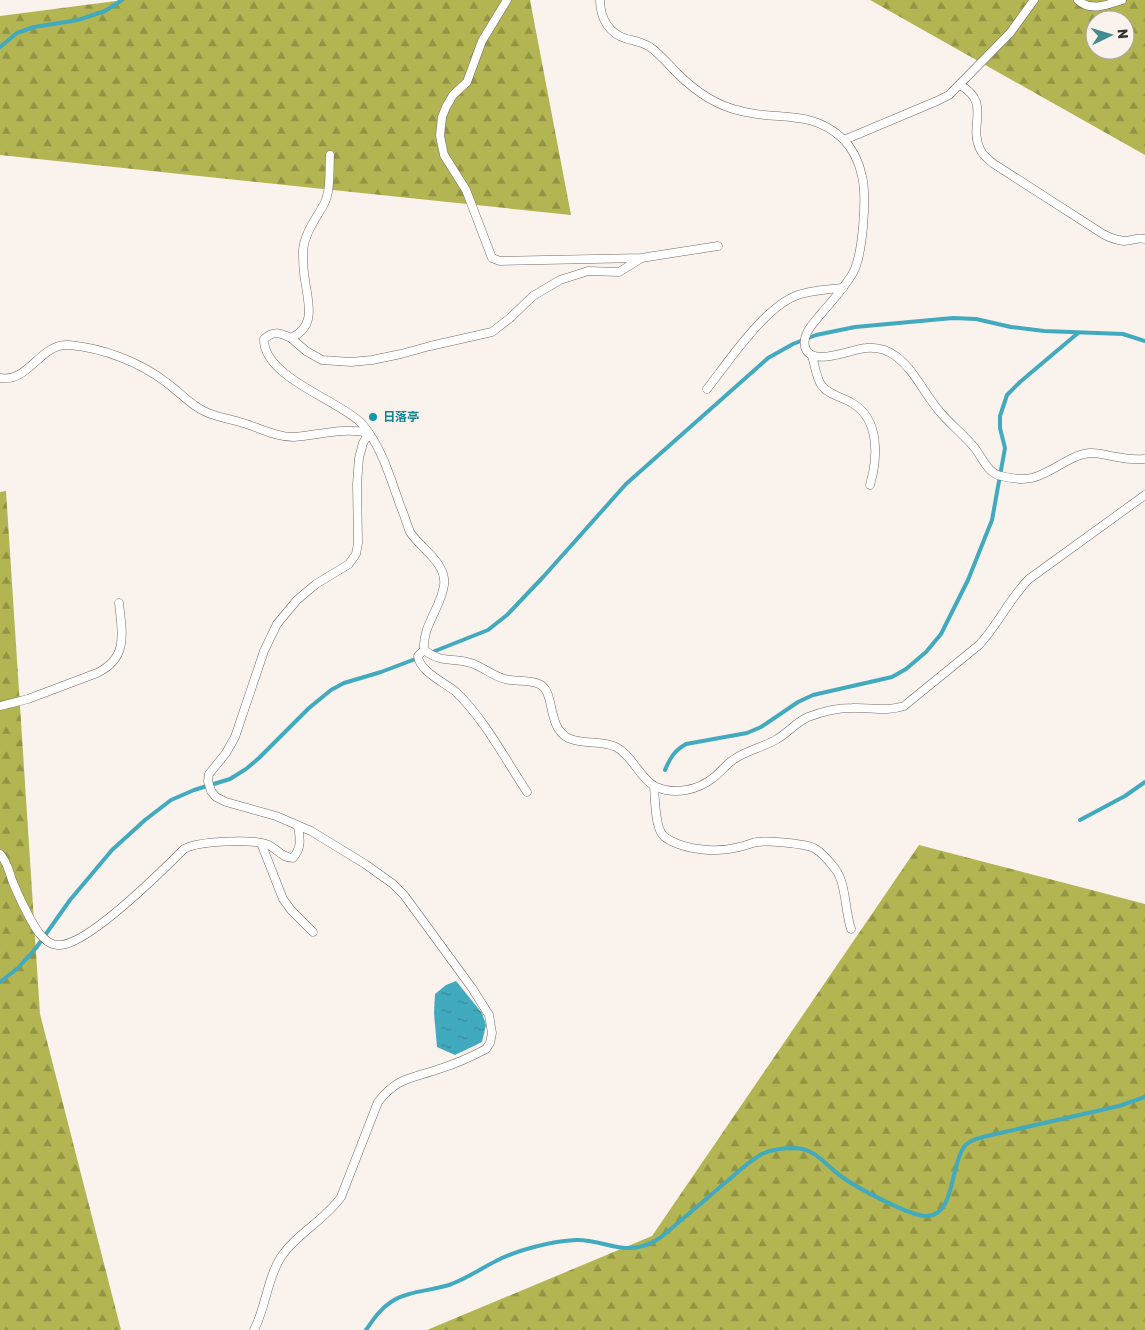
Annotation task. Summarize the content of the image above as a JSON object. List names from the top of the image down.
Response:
{
  "places": ["日落亭"],
  "north": "right"
}
